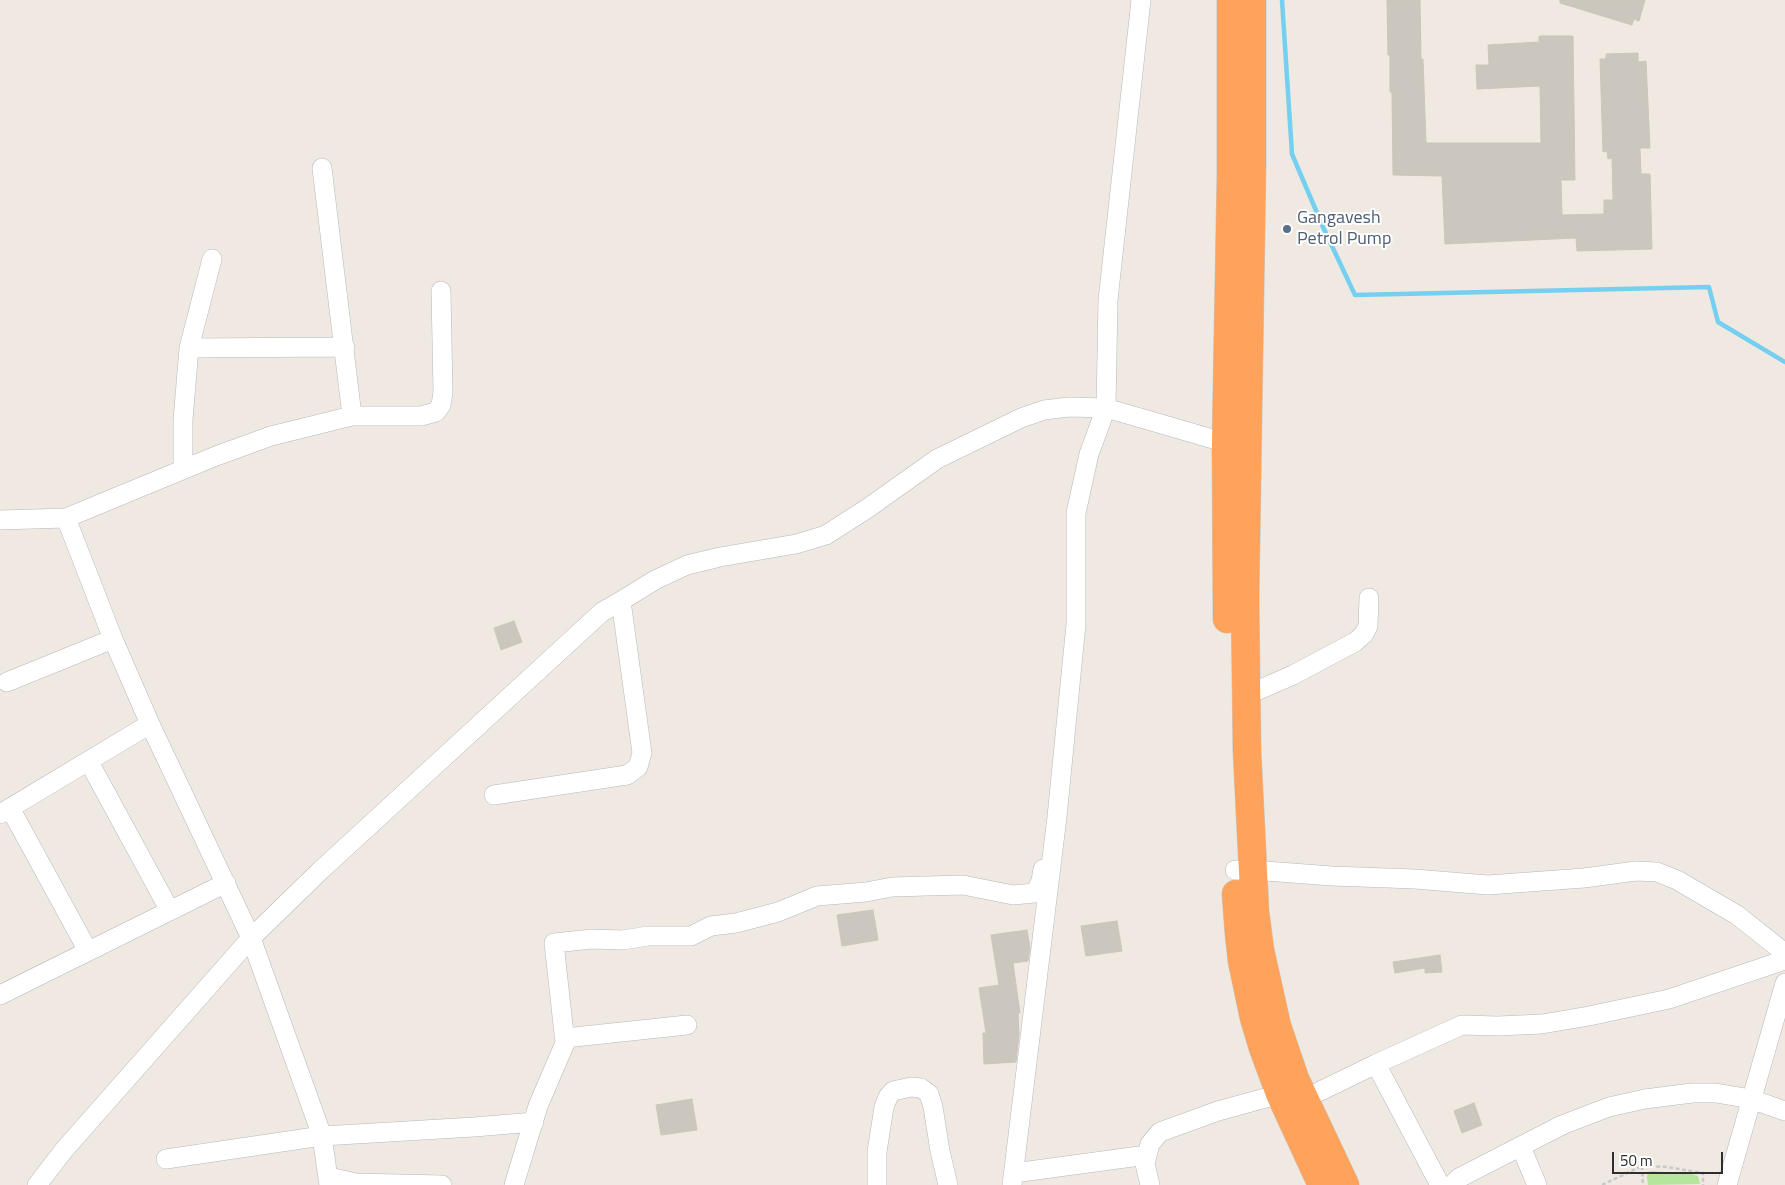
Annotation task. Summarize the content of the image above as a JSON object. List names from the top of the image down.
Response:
{
  "places": ["Gangavesh Petrol Pump"],
  "scale_bar": "50 m"
}
